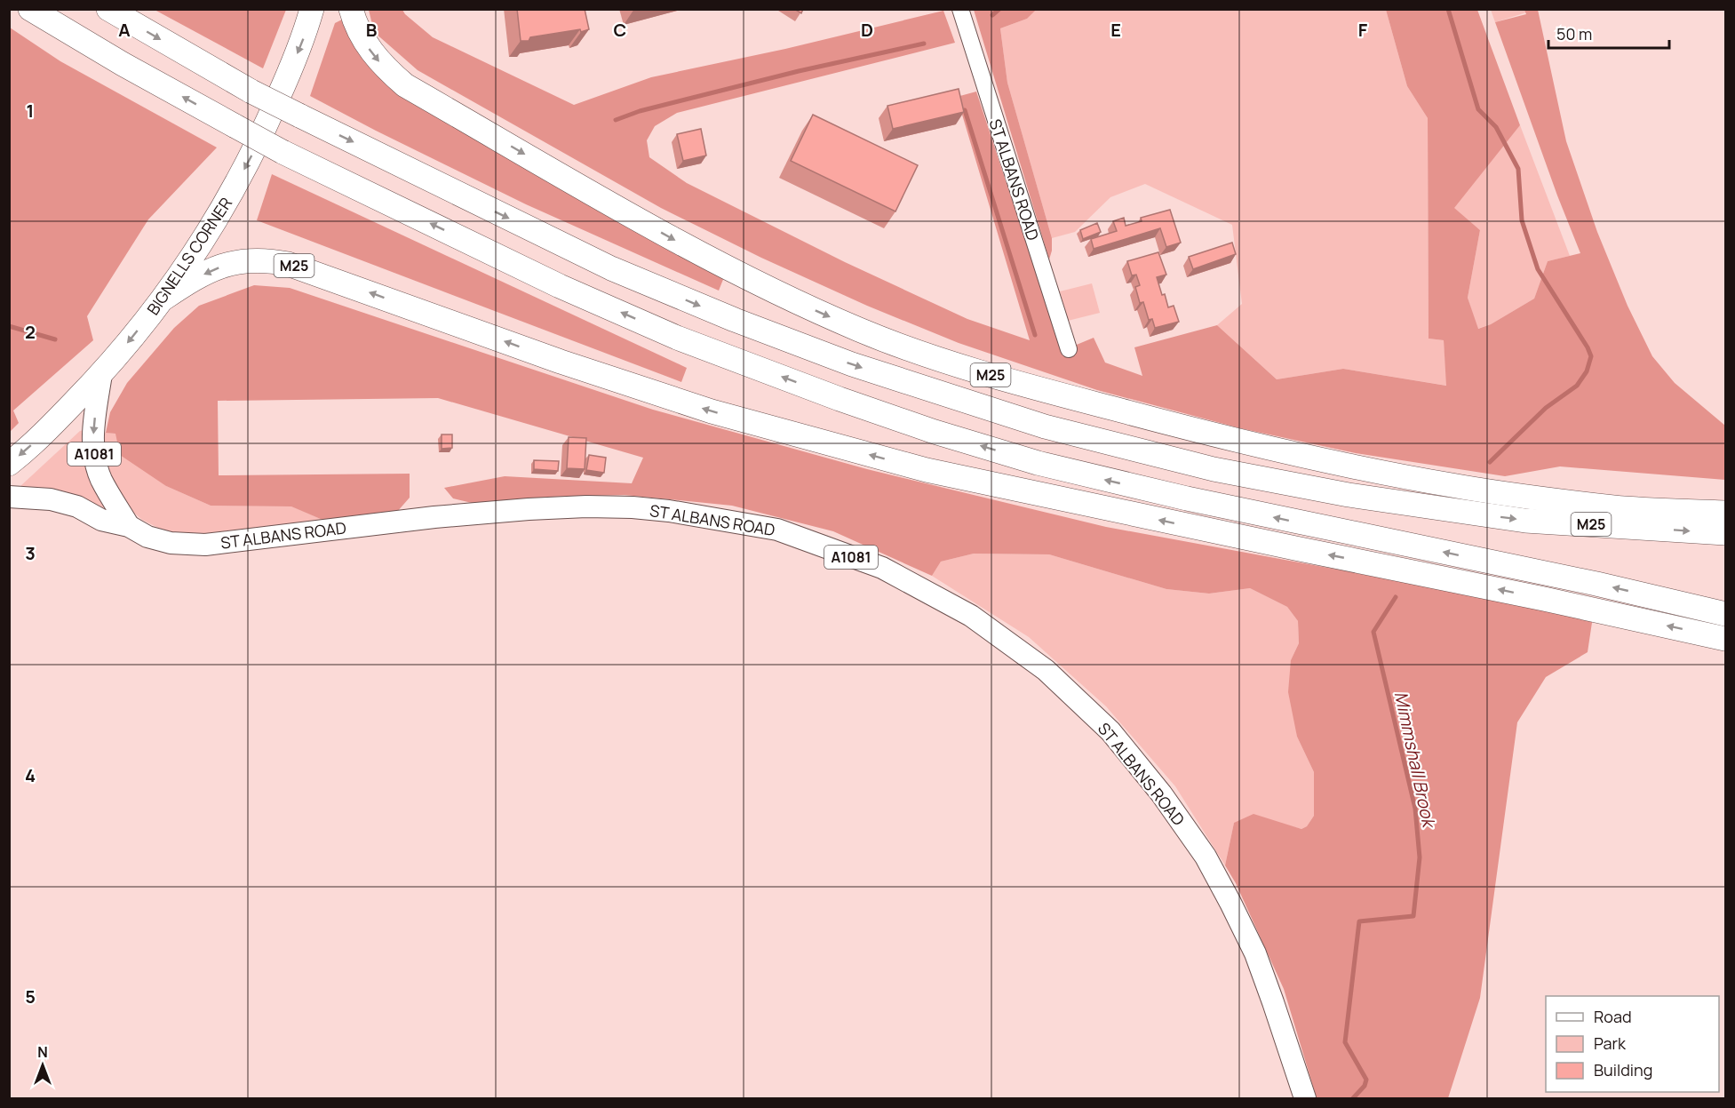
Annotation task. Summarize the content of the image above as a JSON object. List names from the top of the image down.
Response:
{
  "streets": {
    "highway": ["BIGNELLS CORNER", "M25"],
    "main road": ["ST ALBANS ROAD", "A1081"]
  },
  "crossings": [
    ["ST ALBANS ROAD", "A1081"],
    ["BIGNELLS CORNER", "M25"],
    ["BIGNELLS CORNER", "A1081"]
  ],
  "one_way": ["BIGNELLS CORNER"],
  "water": ["Mimmshall Brook"],
  "legend": ["Road", "Park", "Building"],
  "scale_bar": "50 m",
  "north": "top",
  "grid": {
    "columns": [
      "A",
      "B",
      "C",
      "D",
      "E",
      "F"
    ],
    "rows": [
      "1",
      "2",
      "3",
      "4",
      "5"
    ]
  }
}
